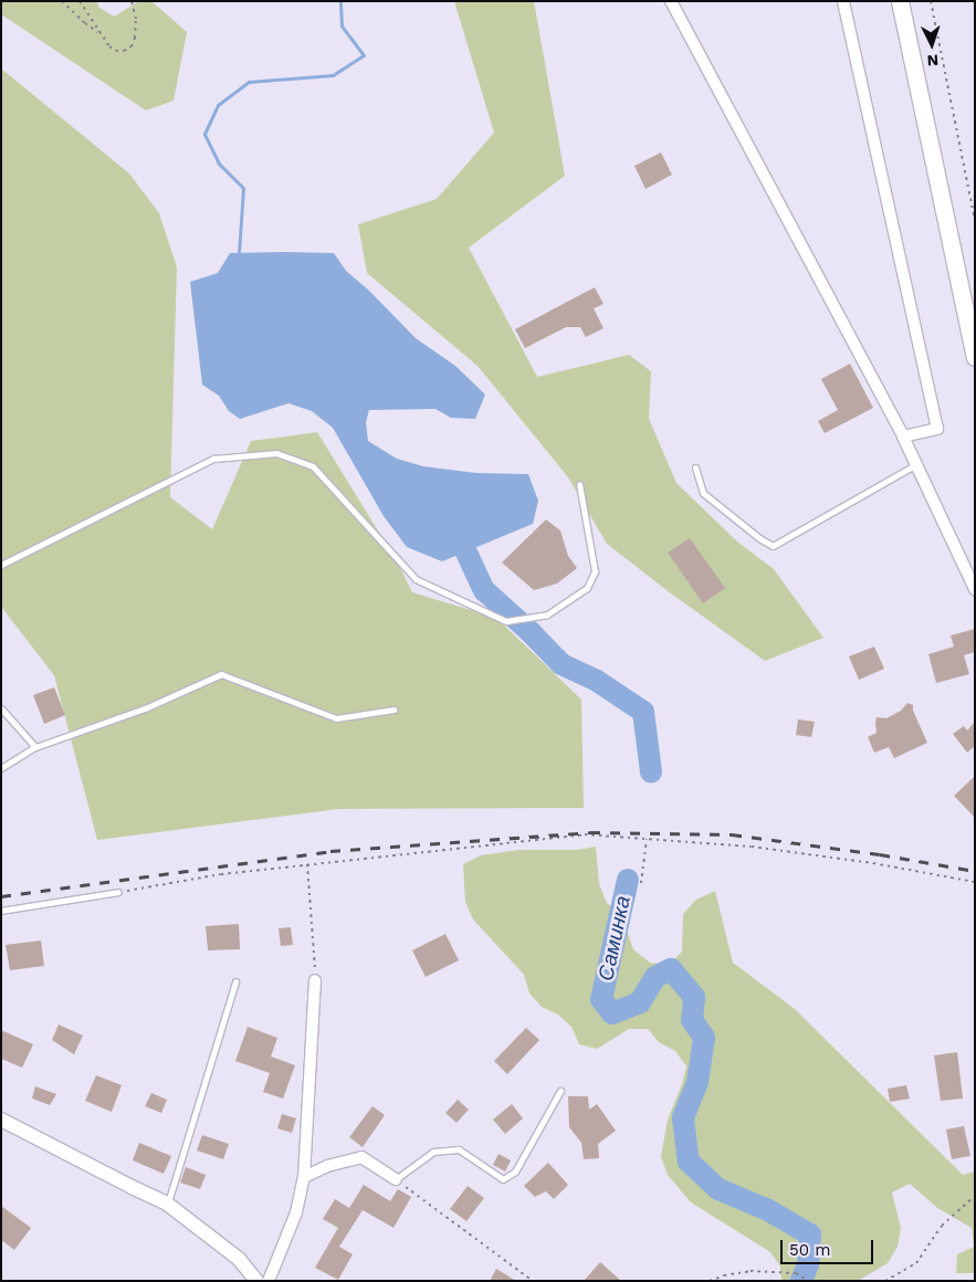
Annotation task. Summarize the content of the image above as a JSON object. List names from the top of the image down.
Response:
{
  "water": ["Саминка"],
  "scale_bar": "50 m",
  "north": "bottom"
}
